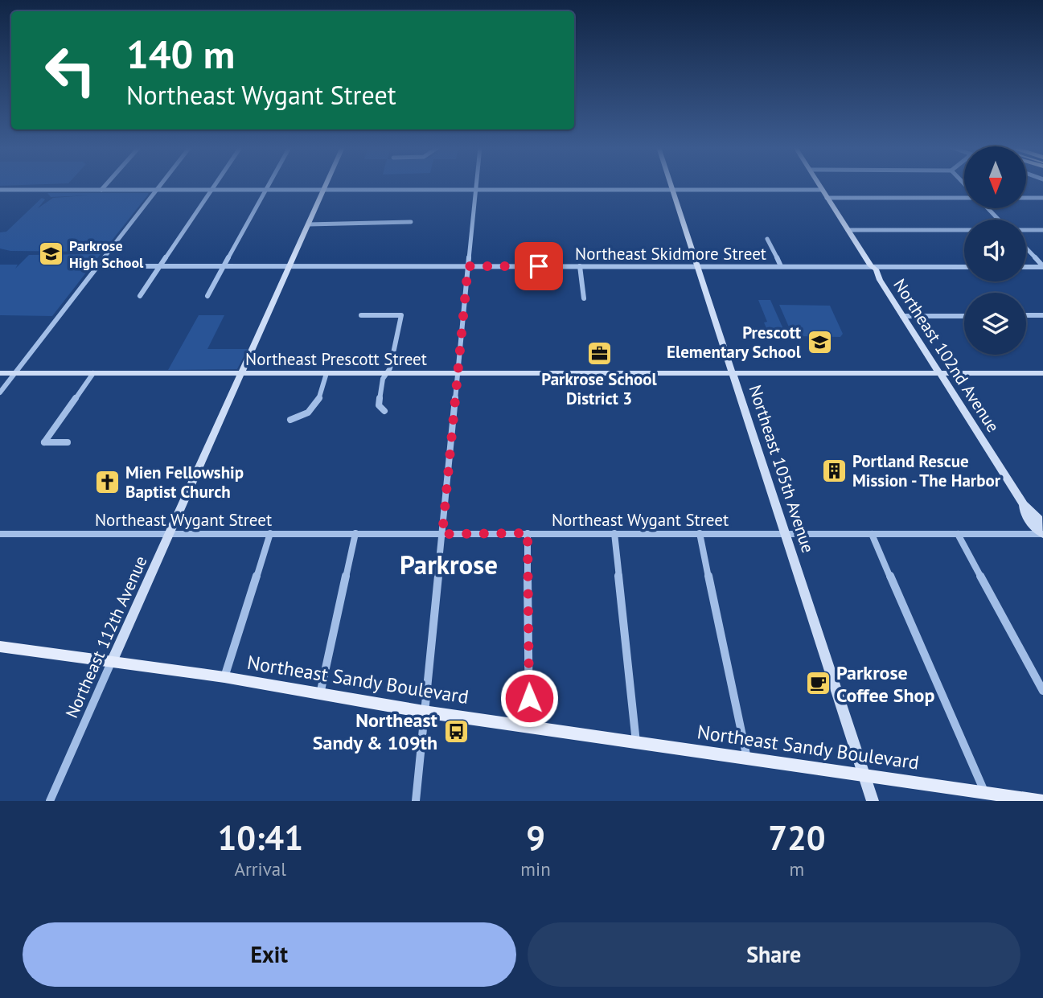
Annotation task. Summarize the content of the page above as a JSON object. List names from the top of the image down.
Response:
{
  "streets": {
    "main road": ["Northeast Sandy Boulevard"],
    "street": [
      "Northeast Skidmore Street",
      "Northeast 102nd Avenue",
      "Northeast Prescott Street",
      "Northeast 105th Avenue",
      "Northeast Wygant Street",
      "Northeast 112th Avenue"
    ]
  },
  "crossings": [
    ["Northeast Skidmore Street", "Northeast 102nd Avenue"],
    ["Northeast Skidmore Street", "Northeast 105th Avenue"],
    ["Northeast Skidmore Street", "Northeast 112th Avenue"],
    ["Northeast 102nd Avenue", "Northeast Prescott Street"],
    ["Northeast 102nd Avenue", "Northeast Wygant Street"],
    ["Northeast Prescott Street", "Northeast 105th Avenue"],
    ["Northeast Prescott Street", "Northeast 112th Avenue"],
    ["Northeast 105th Avenue", "Northeast Wygant Street"],
    ["Northeast 105th Avenue", "Northeast Sandy Boulevard"],
    ["Northeast Wygant Street", "Northeast 112th Avenue"],
    ["Northeast 112th Avenue", "Northeast Sandy Boulevard"]
  ],
  "districts": ["Parkrose"],
  "places": {
    "school or university": ["Parkrose High School", "Prescott Elementary School"],
    "office": ["Parkrose School District 3"],
    "building": ["Portland Rescue Mission - The Harbor"],
    "church": ["Mien Fellowship Baptist Church"],
    "cafe": ["Parkrose Coffee Shop"],
    "bus stop": ["Northeast Sandy & 109th"]
  },
  "north": "bottom",
  "page": {
    "turn": ["140 m", "Northeast Wygant Street"],
    "eta": [
      "10:41",
      "Arrival",
      "9",
      "min",
      "720",
      "m"
    ],
    "buttons": ["Exit", "Share"]
  }
}
